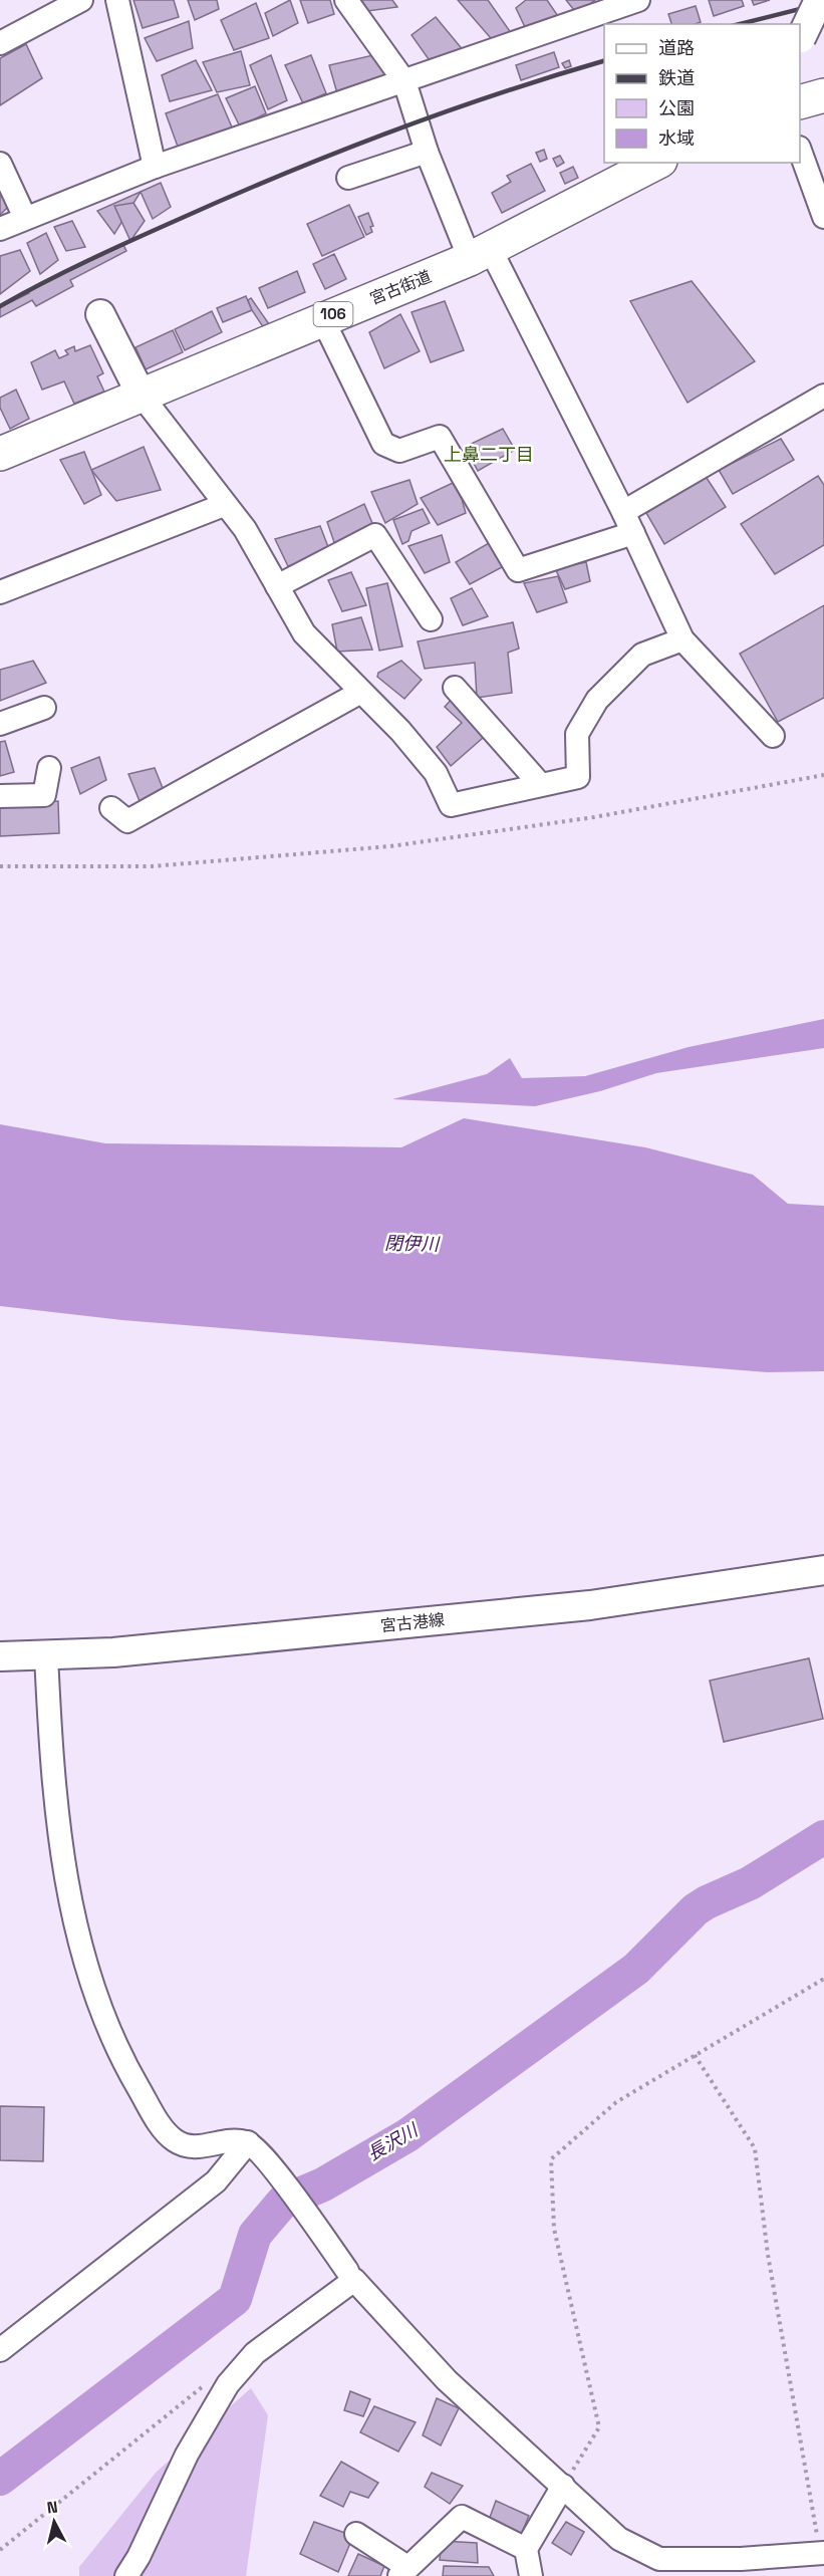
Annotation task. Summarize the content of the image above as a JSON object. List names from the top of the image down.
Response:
{
  "streets": {
    "highway": ["宮古街道", "106"],
    "main road": ["宮古港線"]
  },
  "districts": ["上鼻二丁目"],
  "water": ["閉伊川", "長沢川"],
  "legend": [
    "道路",
    "鉄道",
    "公園",
    "水域"
  ],
  "north": "top"
}
